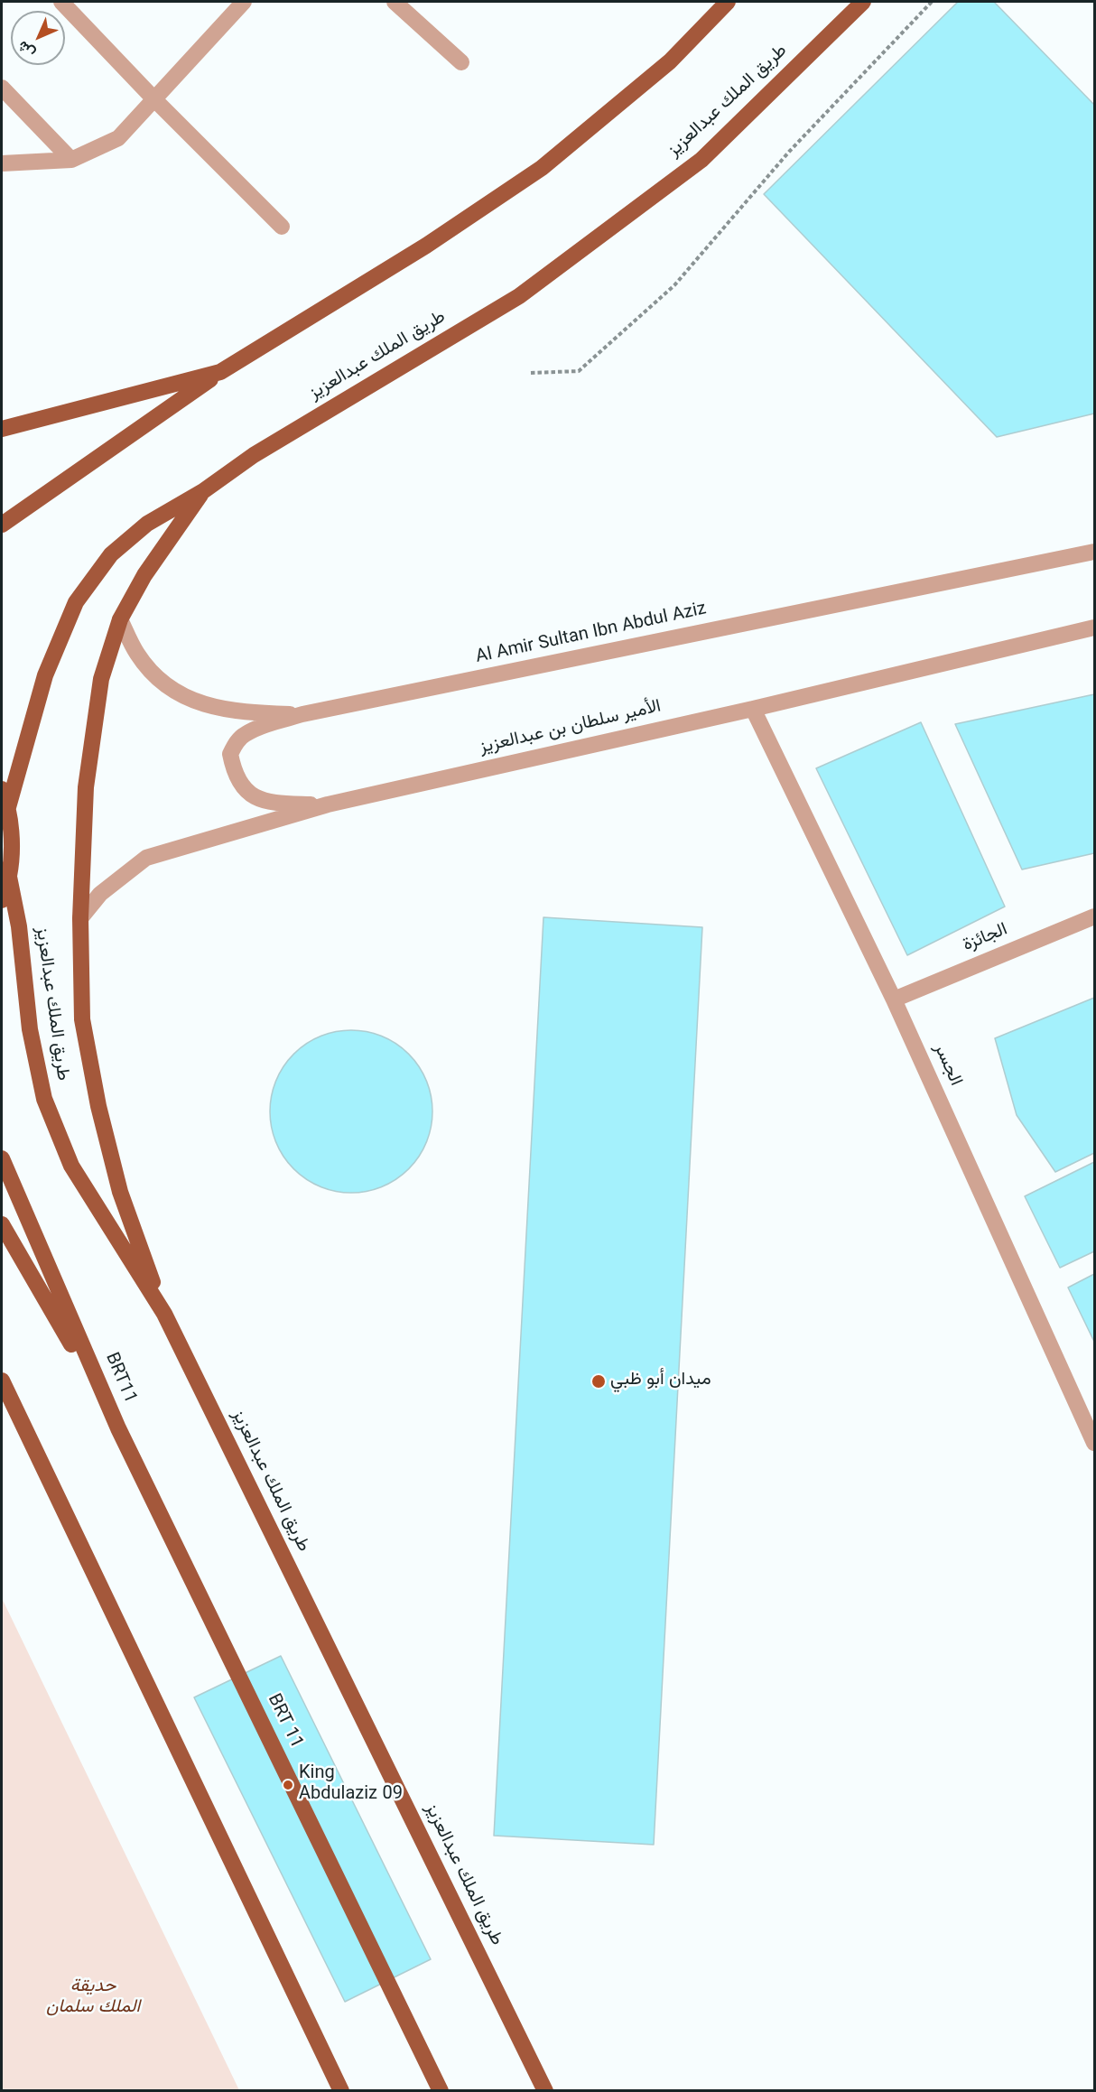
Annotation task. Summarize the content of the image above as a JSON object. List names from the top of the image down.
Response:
{
  "streets": {
    "main road": ["طريق الملك عبدالعزيز", "BRT11", "BRT 11"],
    "street": [
      "Al Amir Sultan Ibn Abdul Aziz",
      "الأمير سلطان بن عبدالعزيز",
      "الجائزة",
      "الجسر"
    ]
  },
  "crossings": [
    ["Al Amir Sultan Ibn Abdul Aziz", "الأمير سلطان بن عبدالعزيز"],
    ["الأمير سلطان بن عبدالعزيز", "الجسر"],
    ["الجائزة", "الجسر"],
    ["BRT11", "BRT 11"]
  ],
  "parks": ["حديقة الملك سلمان"],
  "places": ["ميدان أبو ظبي", "King Abdulaziz 09"],
  "north": "bottom left"
}
